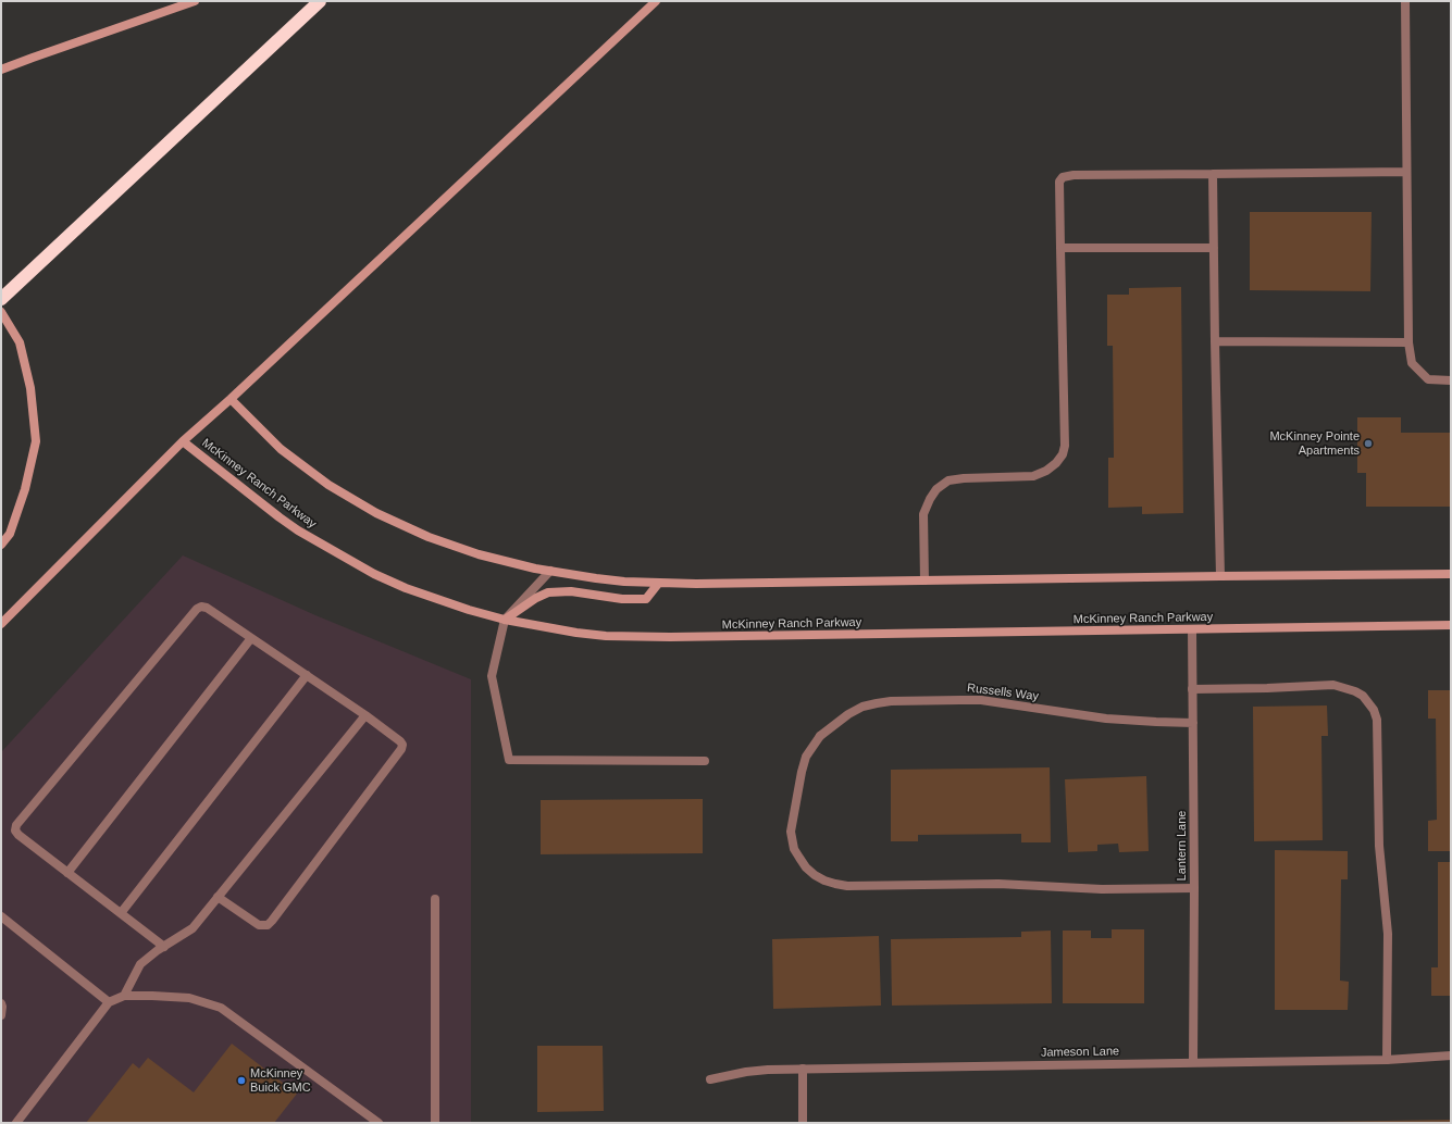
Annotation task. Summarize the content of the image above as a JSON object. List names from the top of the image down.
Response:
{
  "streets": {
    "main road": ["McKinney Ranch Parkway"],
    "street": ["Russells Way", "Lantern Lane", "Jameson Lane"]
  },
  "crossings": [
    ["McKinney Ranch Parkway", "Lantern Lane"],
    ["Russells Way", "Lantern Lane"],
    ["Lantern Lane", "Jameson Lane"]
  ],
  "places": ["McKinney Pointe Apartments", "McKinney Buick GMC"]
}
